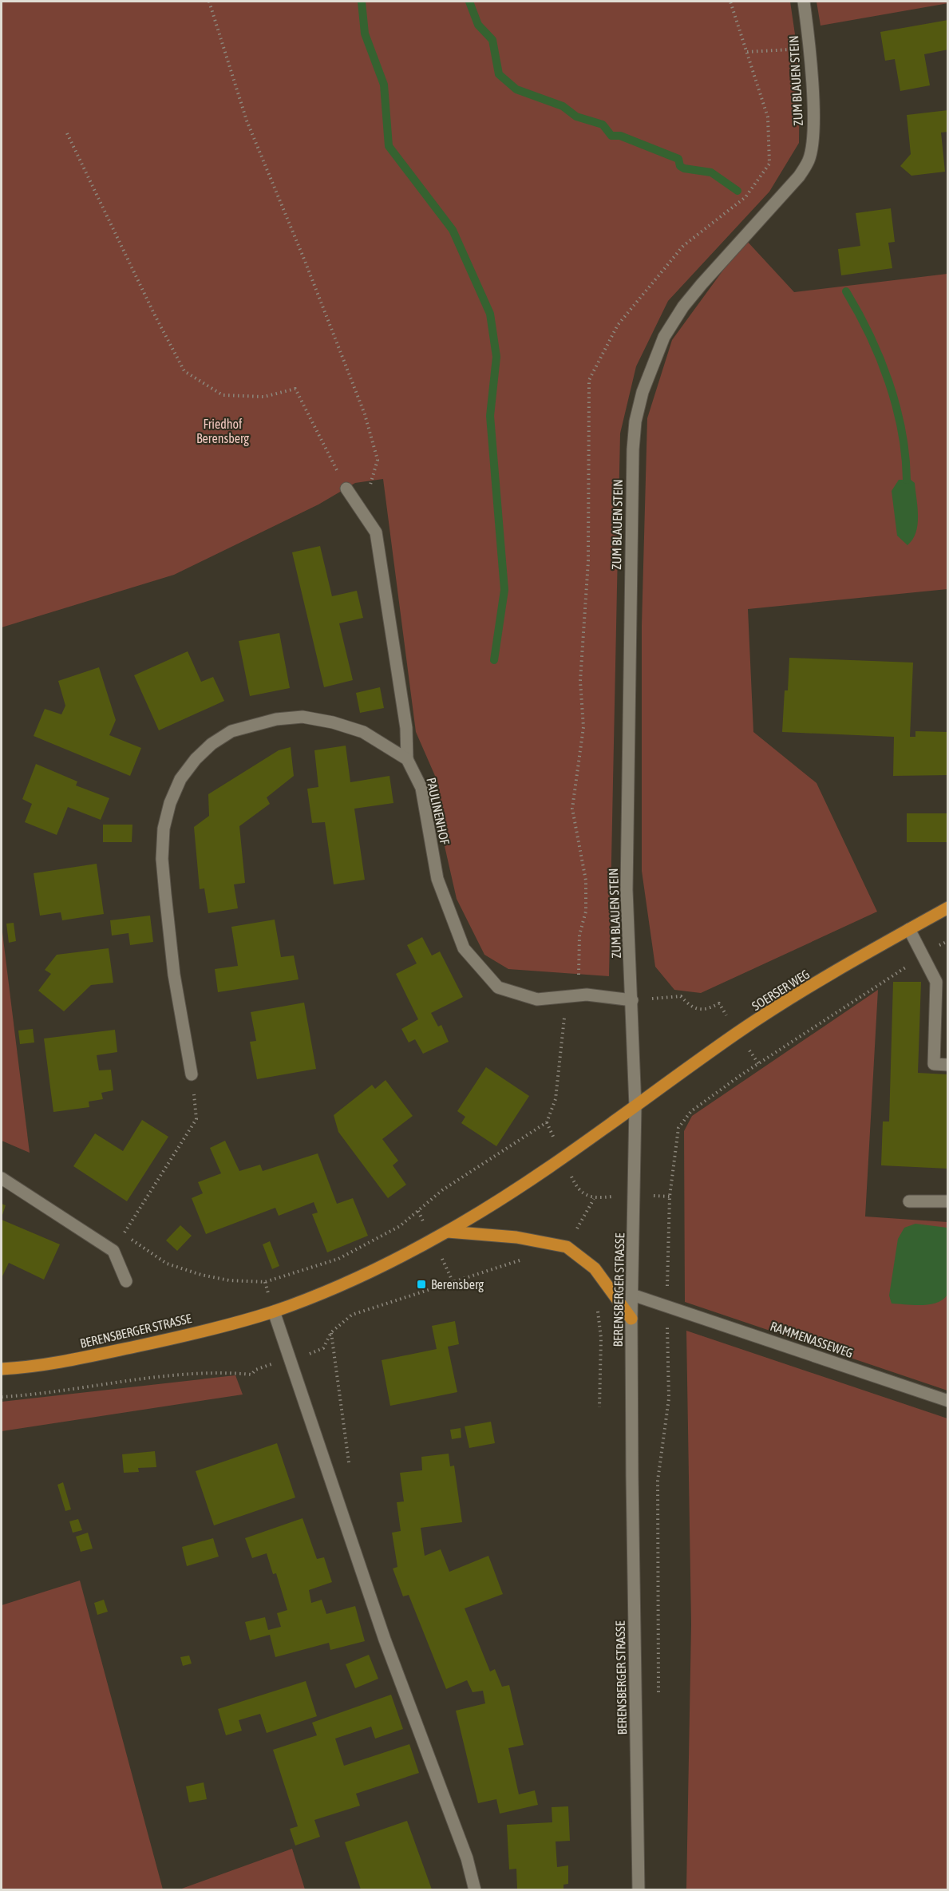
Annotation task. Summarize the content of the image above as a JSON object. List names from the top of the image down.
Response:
{
  "streets": {
    "main road": ["SOERSER WEG", "BERENSBERGER STRASSE"],
    "street": ["ZUM BLAUEN STEIN", "PAULINENHOF", "RAMMENASSEWEG"]
  },
  "crossings": [
    ["ZUM BLAUEN STEIN", "PAULINENHOF"],
    ["ZUM BLAUEN STEIN", "SOERSER WEG"],
    ["ZUM BLAUEN STEIN", "BERENSBERGER STRASSE"],
    ["SOERSER WEG", "BERENSBERGER STRASSE"],
    ["BERENSBERGER STRASSE", "RAMMENASSEWEG"]
  ],
  "parks": ["Friedhof Berensberg"],
  "places": {
    "transit": ["Berensberg"]
  }
}
